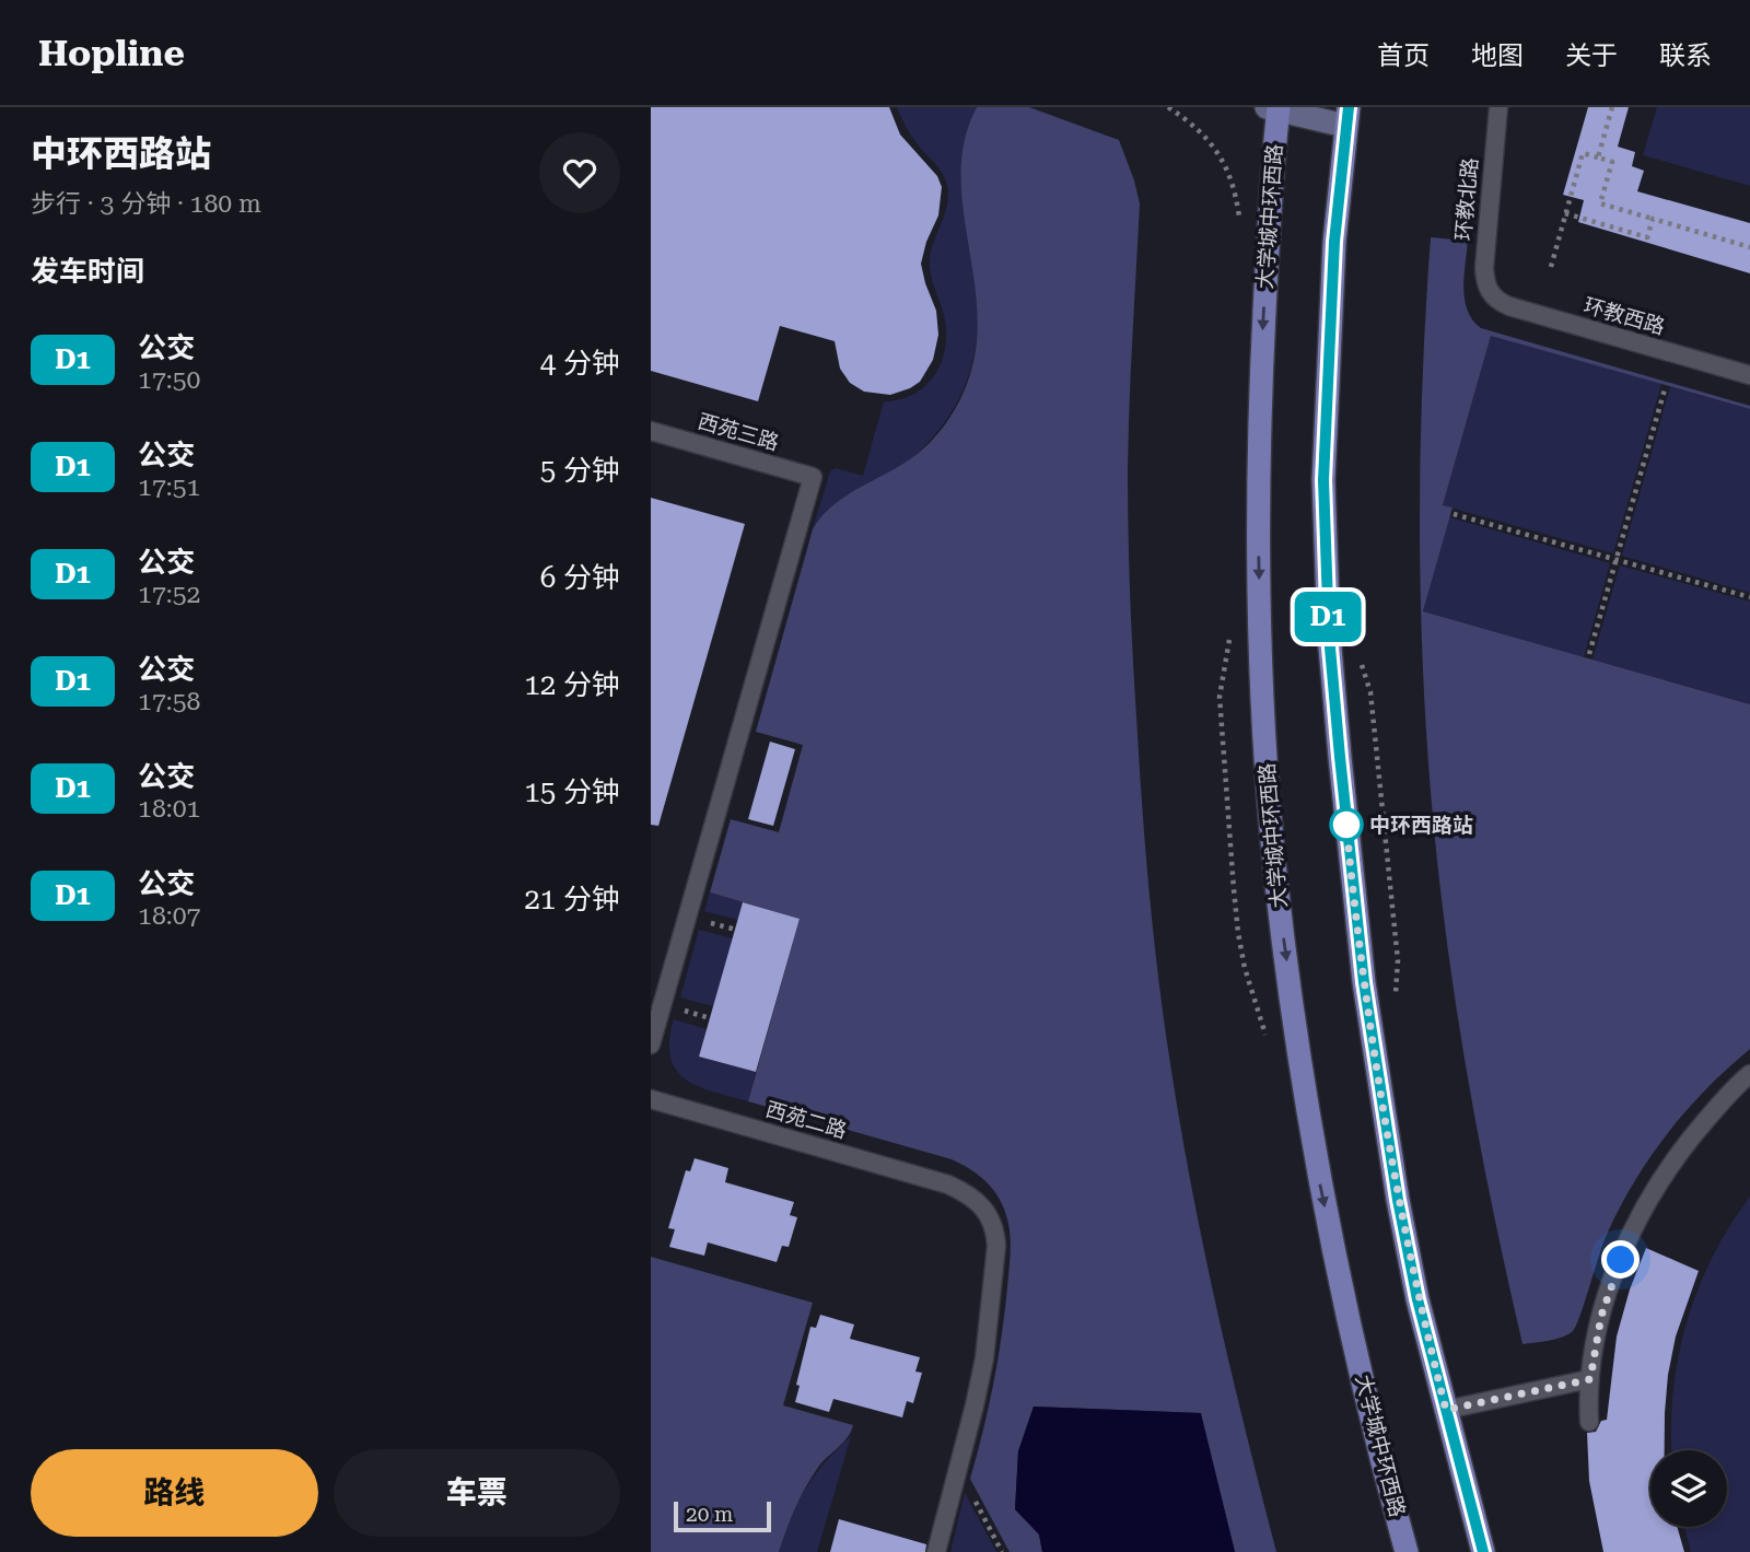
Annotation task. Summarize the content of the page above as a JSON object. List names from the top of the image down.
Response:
{
  "streets": {
    "main road": ["大学城中环西路"],
    "lane": [
      "环教北路",
      "环教西路",
      "西苑三路",
      "西苑二路"
    ]
  },
  "crossings": [
    ["环教北路", "环教西路"]
  ],
  "places": ["中环西路站"],
  "lines": ["bus line D1"],
  "scale_bar": "20 m",
  "page": {
    "header": "Hopline",
    "nav": [
      "首页",
      "地图",
      "关于",
      "联系"
    ],
    "heading": [
      ["中环西路站", "步行 · 3 分钟 · 180 m"],
      "发车时间"
    ],
    "on_map": "D1",
    "list": [
      {
        "mark": "D1",
        "name": "公交",
        "note": "17:50",
        "value": "4 分钟"
      },
      {
        "mark": "D1",
        "name": "公交",
        "note": "17:51",
        "value": "5 分钟"
      },
      {
        "mark": "D1",
        "name": "公交",
        "note": "17:52",
        "value": "6 分钟"
      },
      {
        "mark": "D1",
        "name": "公交",
        "note": "17:58",
        "value": "12 分钟"
      },
      {
        "mark": "D1",
        "name": "公交",
        "note": "18:01",
        "value": "15 分钟"
      },
      {
        "mark": "D1",
        "name": "公交",
        "note": "18:07",
        "value": "21 分钟"
      }
    ],
    "buttons": ["路线", "车票"],
    "scale": "20 m"
  }
}
